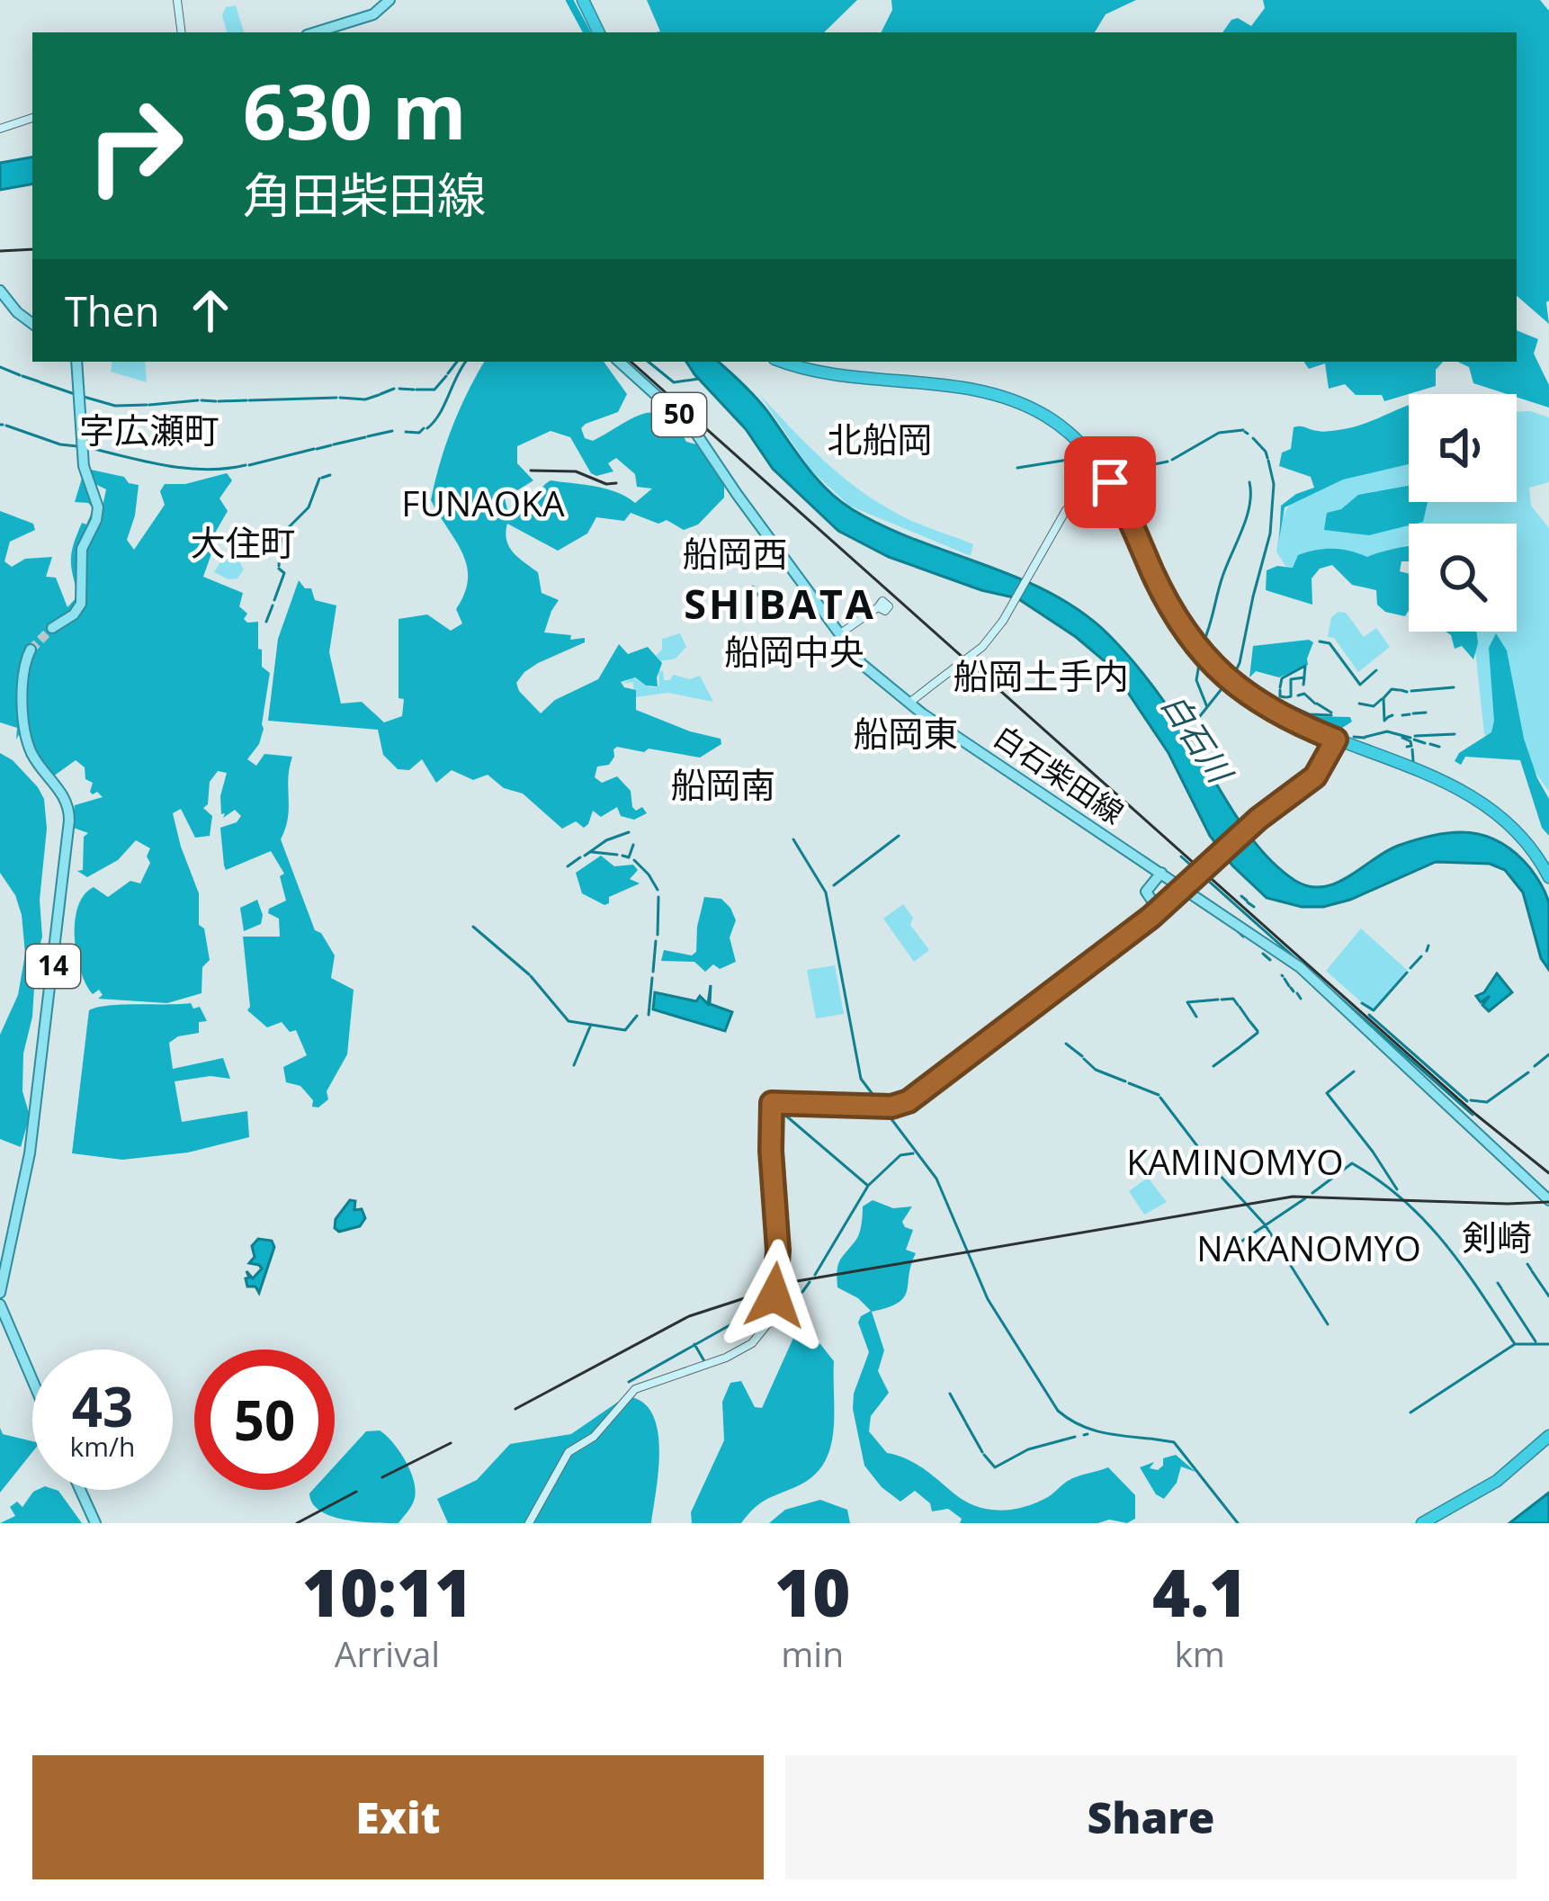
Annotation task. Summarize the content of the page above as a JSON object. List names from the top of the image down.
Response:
{
  "streets": {
    "main road": ["50", "白石柴田線", "14"]
  },
  "crossings": [
    ["50", "白石柴田線"]
  ],
  "districts": [
    "字広瀬町",
    "北船岡",
    "FUNAOKA",
    "大住町",
    "船岡西",
    "SHIBATA",
    "船岡中央",
    "船岡土手内",
    "船岡東",
    "船岡南",
    "KAMINOMYO",
    "剣崎",
    "NAKANOMYO"
  ],
  "water": ["白石川"],
  "page": {
    "turn": ["630 m", "角田柴田線"],
    "then": "Then",
    "speed": "43 km/h",
    "limit": "50",
    "eta": [
      "10:11",
      "Arrival",
      "10",
      "min",
      "4.1",
      "km"
    ],
    "buttons": ["Exit", "Share"]
  }
}
